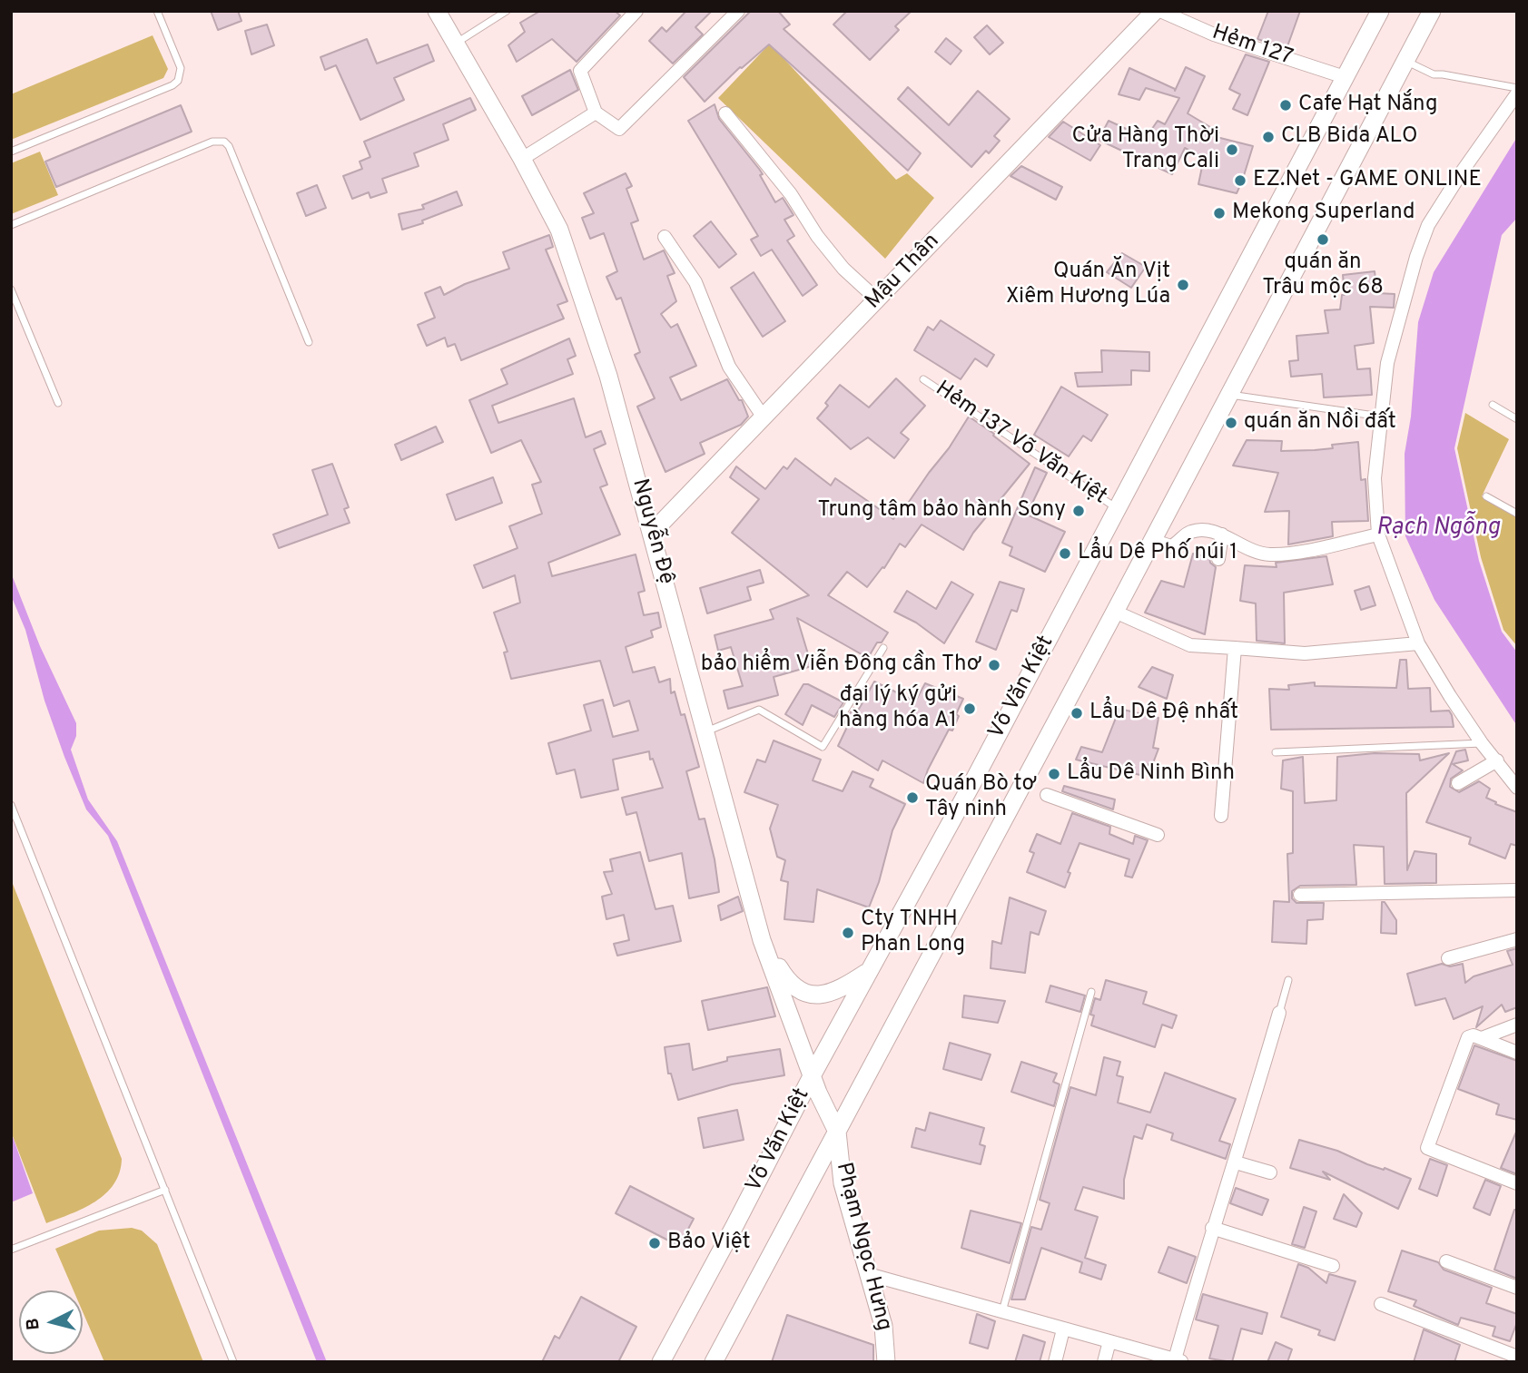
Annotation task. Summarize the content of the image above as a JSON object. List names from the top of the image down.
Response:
{
  "streets": {
    "main road": [
      "Mậu Thân",
      "Nguyễn Đệ",
      "Võ Văn Kiệt",
      "Phạm Ngọc Hưng"
    ],
    "street": ["Hẻm 127"],
    "lane": ["Hẻm 137 Võ Văn Kiệt"]
  },
  "crossings": [
    ["Hẻm 127", "Võ Văn Kiệt"],
    ["Mậu Thân", "Nguyễn Đệ"],
    ["Hẻm 137 Võ Văn Kiệt", "Võ Văn Kiệt"],
    ["Nguyễn Đệ", "Võ Văn Kiệt"],
    ["Nguyễn Đệ", "Phạm Ngọc Hưng"],
    ["Võ Văn Kiệt", "Phạm Ngọc Hưng"]
  ],
  "water": ["Rạch Ngỗng"],
  "places": [
    "Cafe Hạt Nắng",
    "CLB Bida ALO",
    "Cửa Hàng Thời Trang Cali",
    "EZ.Net - GAME ONLINE",
    "Mekong Superland",
    "quán ăn Trâu mộc 68",
    "Quán Ăn Vịt Xiêm Hương Lúa",
    "quán ăn Nồi đất",
    "Trung tâm bảo hành Sony",
    "Lẩu Dê Phố núi 1",
    "bảo hiểm Viễn Đông cần Thơ",
    "đại lý ký gửi hàng hóa A1",
    "Lẩu Dê Đệ nhất",
    "Lẩu Dê Ninh Bình",
    "Quán Bò tơ Tây ninh",
    "Cty TNHH Phan Long",
    "Bảo Việt"
  ],
  "north": "left"
}
